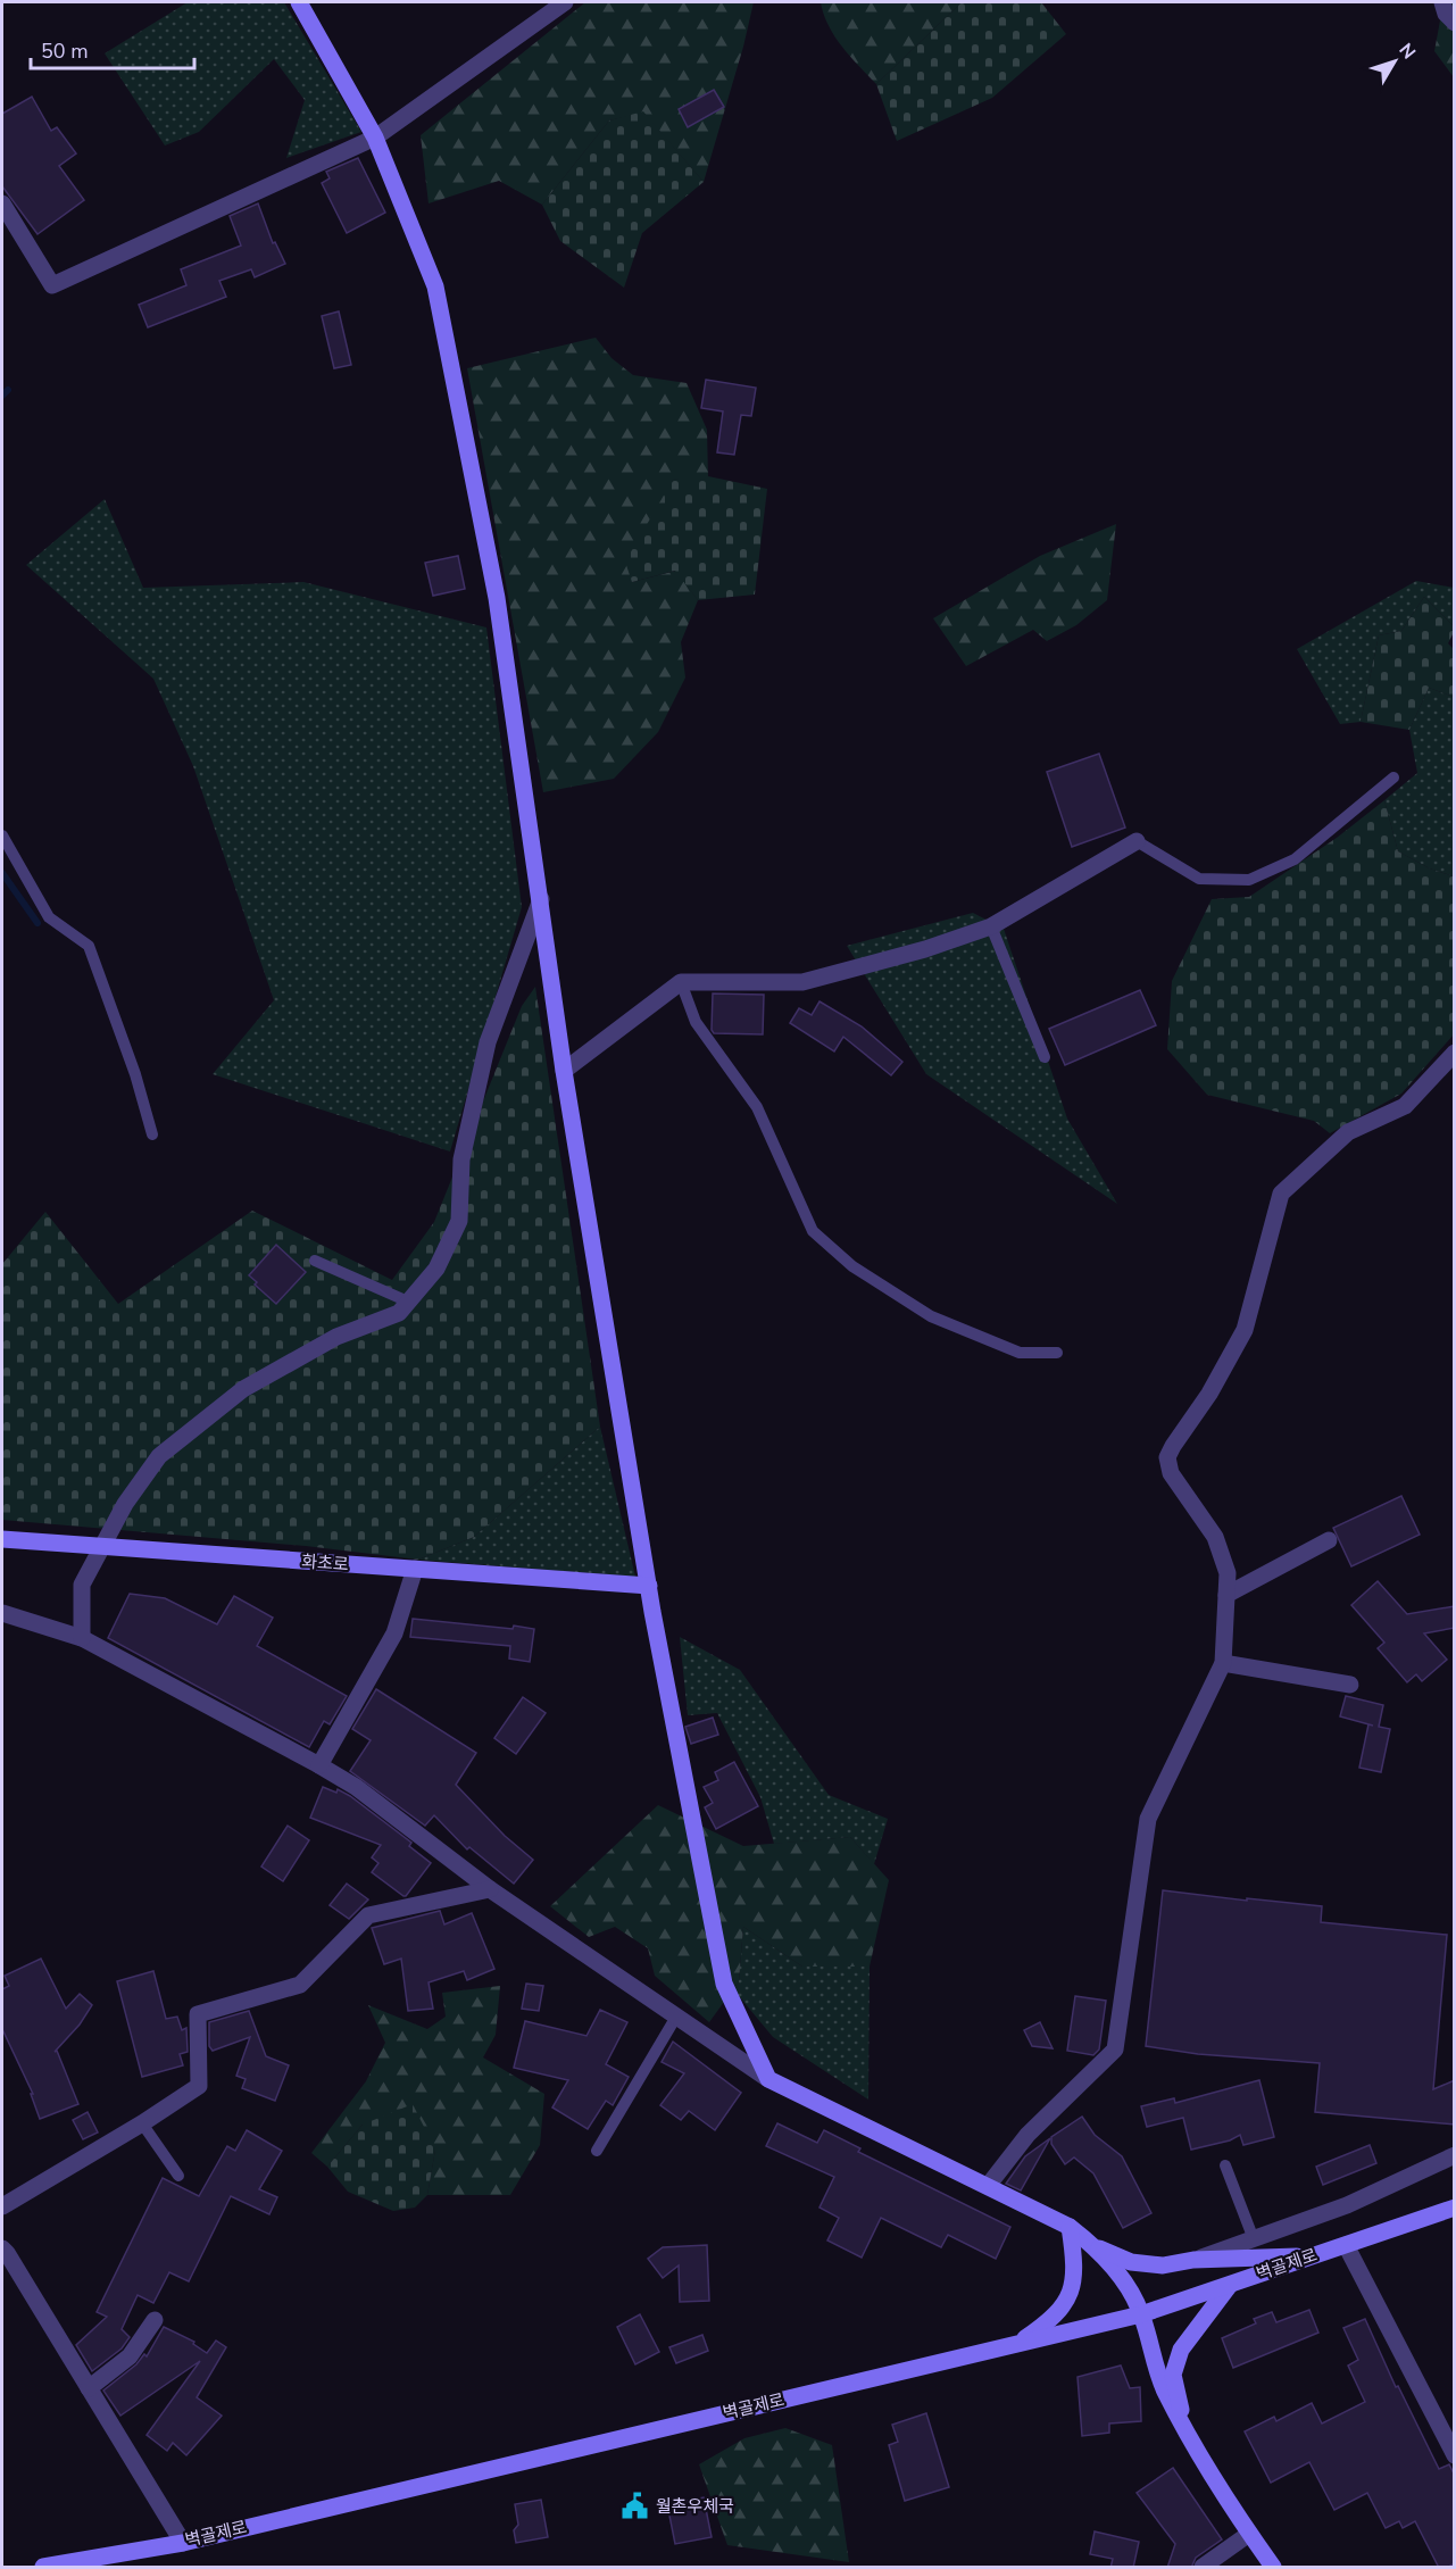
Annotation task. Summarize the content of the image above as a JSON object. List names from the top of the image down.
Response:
{
  "streets": {
    "street": ["화초로", "벽골제로"]
  },
  "places": {
    "public building": ["월촌우체국"]
  },
  "scale_bar": "50 m",
  "north": "top right"
}
